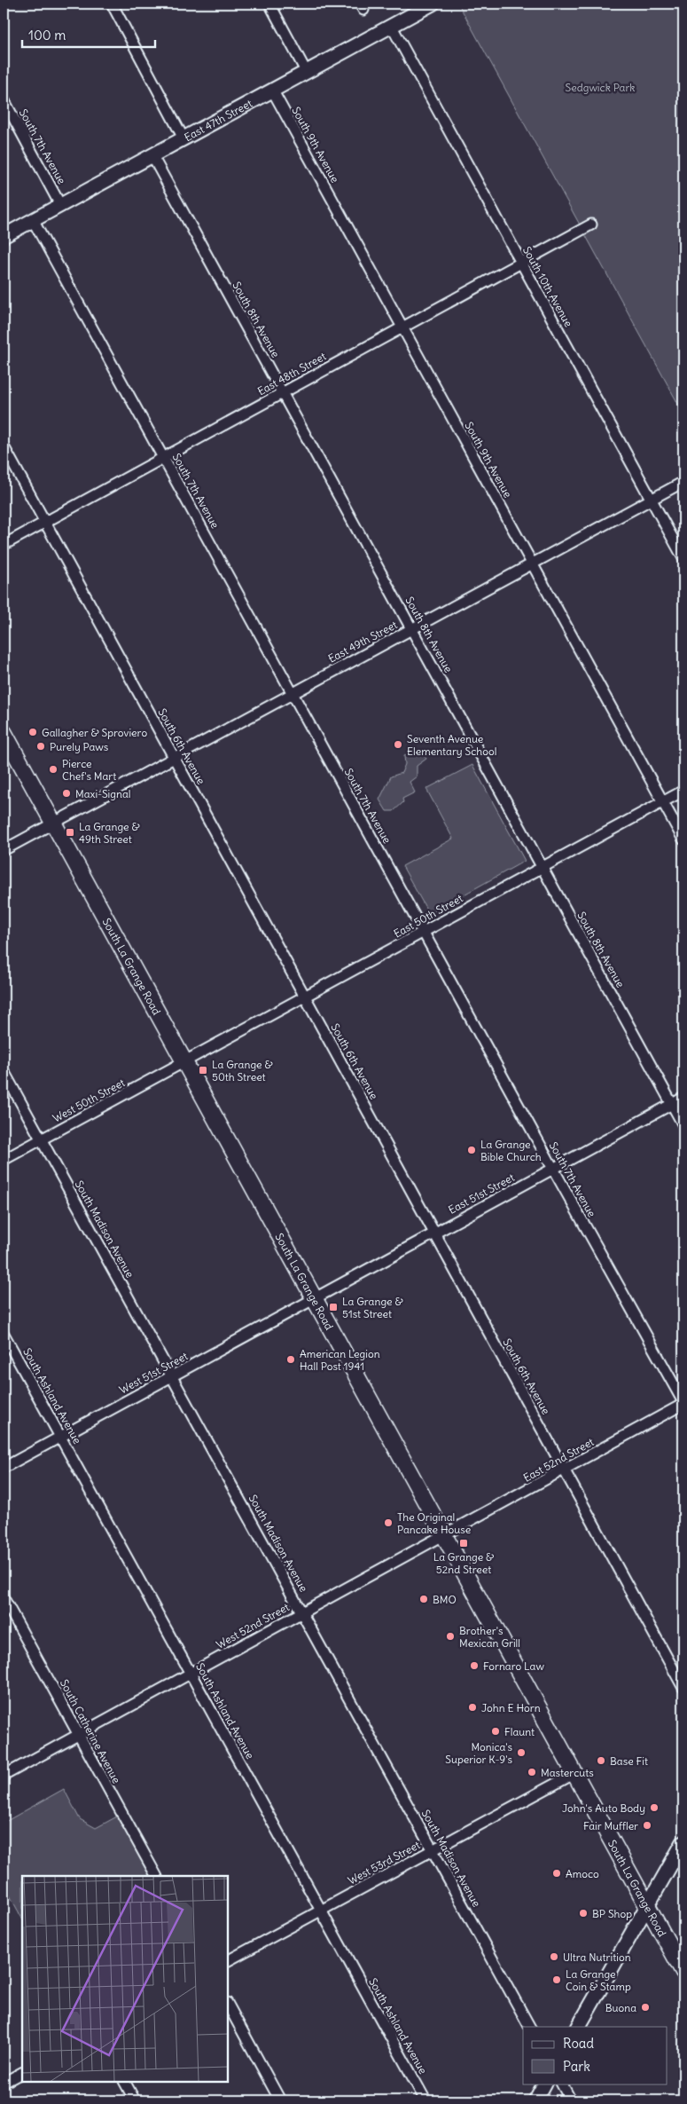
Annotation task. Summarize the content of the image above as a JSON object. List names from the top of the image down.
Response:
{
  "streets": {
    "main road": ["East 47th Street", "South La Grange Road"],
    "street": [
      "South 9th Avenue",
      "South 7th Avenue",
      "South 10th Avenue",
      "South 8th Avenue",
      "East 48th Street",
      "East 49th Street",
      "South 6th Avenue",
      "East 50th Street",
      "West 50th Street",
      "East 51st Street",
      "South Madison Avenue",
      "West 51st Street",
      "South Ashland Avenue",
      "East 52nd Street",
      "West 52nd Street",
      "South Catherine Avenue",
      "West 53rd Street"
    ]
  },
  "crossings": [
    ["East 47th Street", "South 9th Avenue"],
    ["East 47th Street", "South 7th Avenue"],
    ["East 47th Street", "South 10th Avenue"],
    ["East 47th Street", "South 8th Avenue"],
    ["South 9th Avenue", "East 48th Street"],
    ["South 9th Avenue", "East 49th Street"],
    ["South 9th Avenue", "East 50th Street"],
    ["South 7th Avenue", "East 48th Street"],
    ["South 7th Avenue", "East 49th Street"],
    ["South 7th Avenue", "East 50th Street"],
    ["South 7th Avenue", "East 51st Street"],
    ["South 7th Avenue", "East 52nd Street"],
    ["South 10th Avenue", "East 48th Street"],
    ["South 10th Avenue", "East 49th Street"],
    ["South 8th Avenue", "East 48th Street"],
    ["South 8th Avenue", "East 49th Street"],
    ["South 8th Avenue", "East 50th Street"],
    ["South 8th Avenue", "East 51st Street"],
    ["East 48th Street", "South 6th Avenue"],
    ["East 49th Street", "South 6th Avenue"],
    ["East 49th Street", "South La Grange Road"],
    ["South 6th Avenue", "East 50th Street"],
    ["South 6th Avenue", "East 51st Street"],
    ["South 6th Avenue", "East 52nd Street"],
    ["East 50th Street", "South La Grange Road"],
    ["East 50th Street", "West 50th Street"],
    ["South La Grange Road", "West 50th Street"],
    ["South La Grange Road", "East 51st Street"],
    ["South La Grange Road", "West 51st Street"],
    ["South La Grange Road", "East 52nd Street"],
    ["South La Grange Road", "West 52nd Street"],
    ["South La Grange Road", "West 53rd Street"],
    ["West 50th Street", "South Madison Avenue"],
    ["East 51st Street", "West 51st Street"],
    ["South Madison Avenue", "West 51st Street"],
    ["South Madison Avenue", "West 52nd Street"],
    ["South Madison Avenue", "West 53rd Street"],
    ["West 51st Street", "South Ashland Avenue"],
    ["South Ashland Avenue", "West 52nd Street"],
    ["South Ashland Avenue", "West 53rd Street"],
    ["East 52nd Street", "West 52nd Street"],
    ["West 52nd Street", "South Catherine Avenue"]
  ],
  "parks": ["Sedgwick Park"],
  "places": {
    "other": [
      "Gallagher & Sproviero",
      "Seventh Avenue Elementary School",
      "Purely Paws",
      "Pierce Chef's Mart",
      "Maxi-Signal",
      "La Grange Bible Church",
      "American Legion Hall Post 1941",
      "The Original Pancake House",
      "BMO",
      "Brother's Mexican Grill",
      "Fornaro Law",
      "John E Horn",
      "Flaunt",
      "Monica's Superior K-9's",
      "Base Fit",
      "Mastercuts",
      "John's Auto Body",
      "Fair Muffler",
      "Amoco",
      "BP Shop",
      "Ultra Nutrition",
      "La Grange Coin & Stamp",
      "Buona"
    ],
    "transit": [
      "La Grange & 49th Street",
      "La Grange & 50th Street",
      "La Grange & 51st Street",
      "La Grange & 52nd Street"
    ]
  },
  "legend": ["Road", "Park"],
  "scale_bar": "100 m"
}
